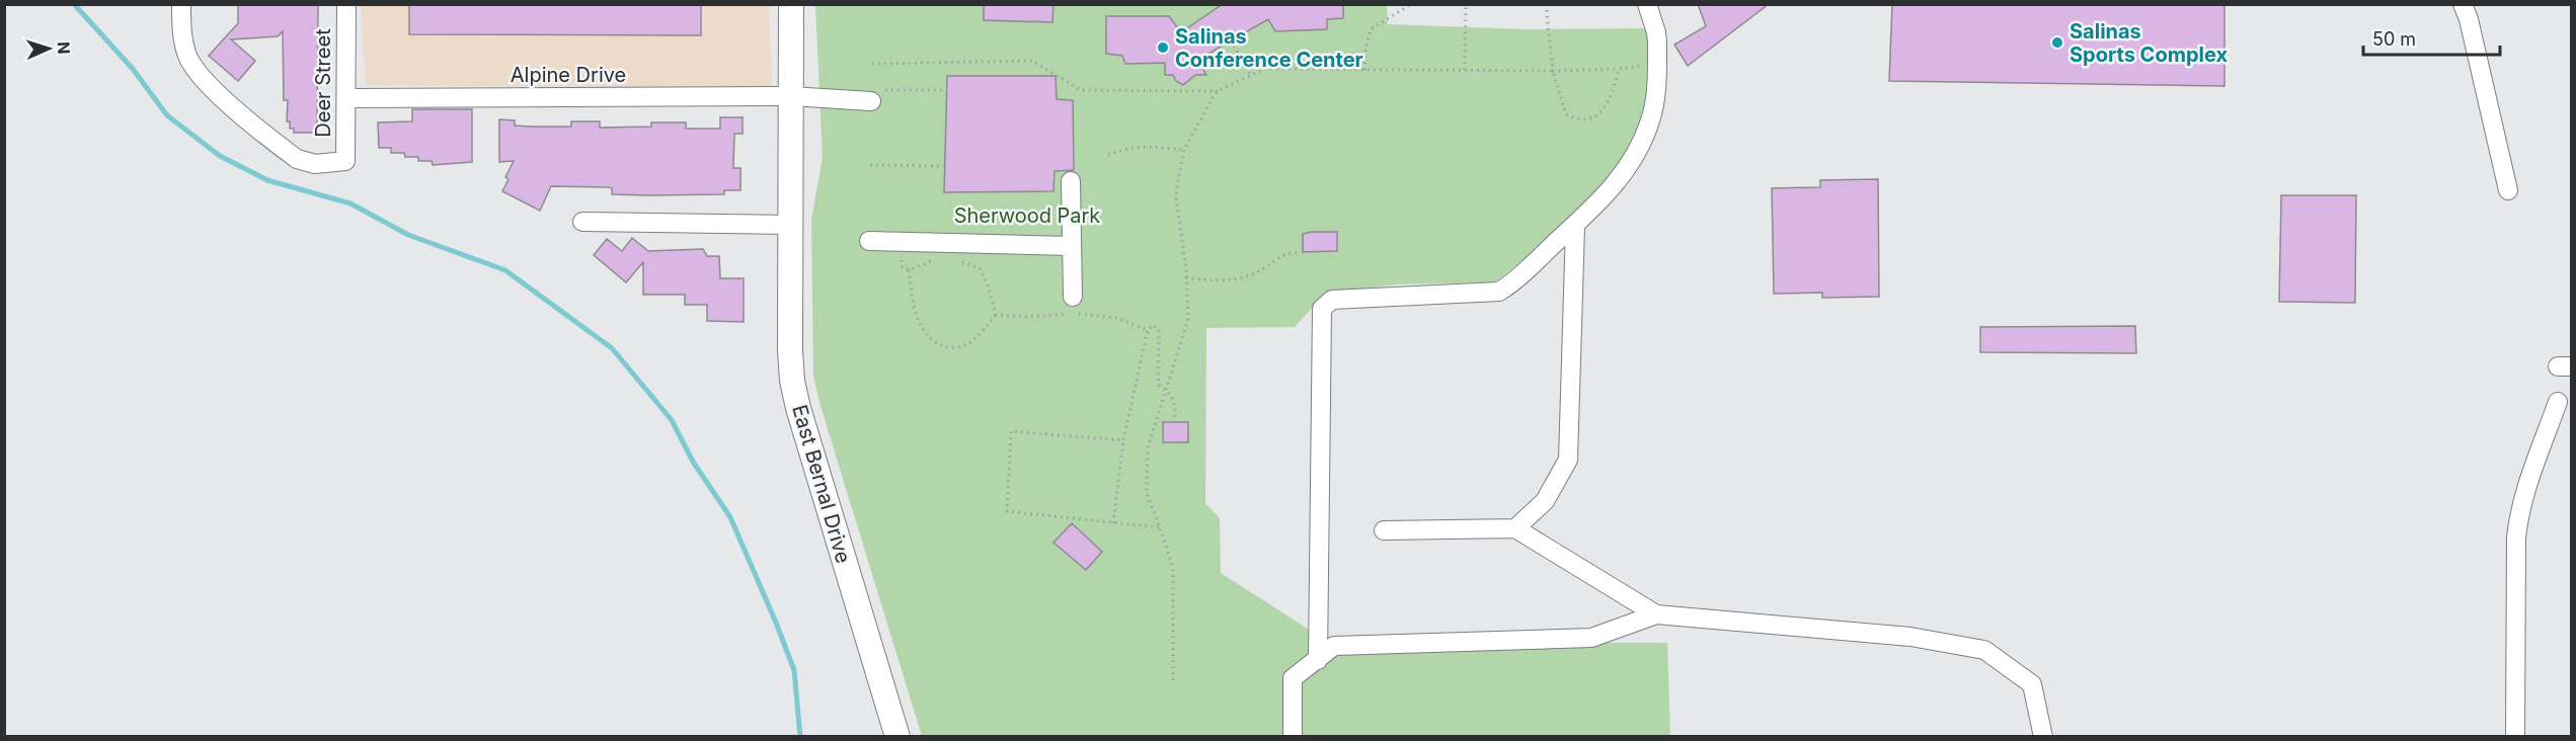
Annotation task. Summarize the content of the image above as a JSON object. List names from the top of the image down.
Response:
{
  "streets": {
    "main road": ["East Bernal Drive"],
    "street": ["Alpine Drive", "Deer Street"]
  },
  "crossings": [
    ["Alpine Drive", "Deer Street"],
    ["Alpine Drive", "East Bernal Drive"]
  ],
  "parks": ["Sherwood Park"],
  "places": ["Salinas Sports Complex", "Salinas Conference Center"],
  "scale_bar": "50 m",
  "north": "right"
}
